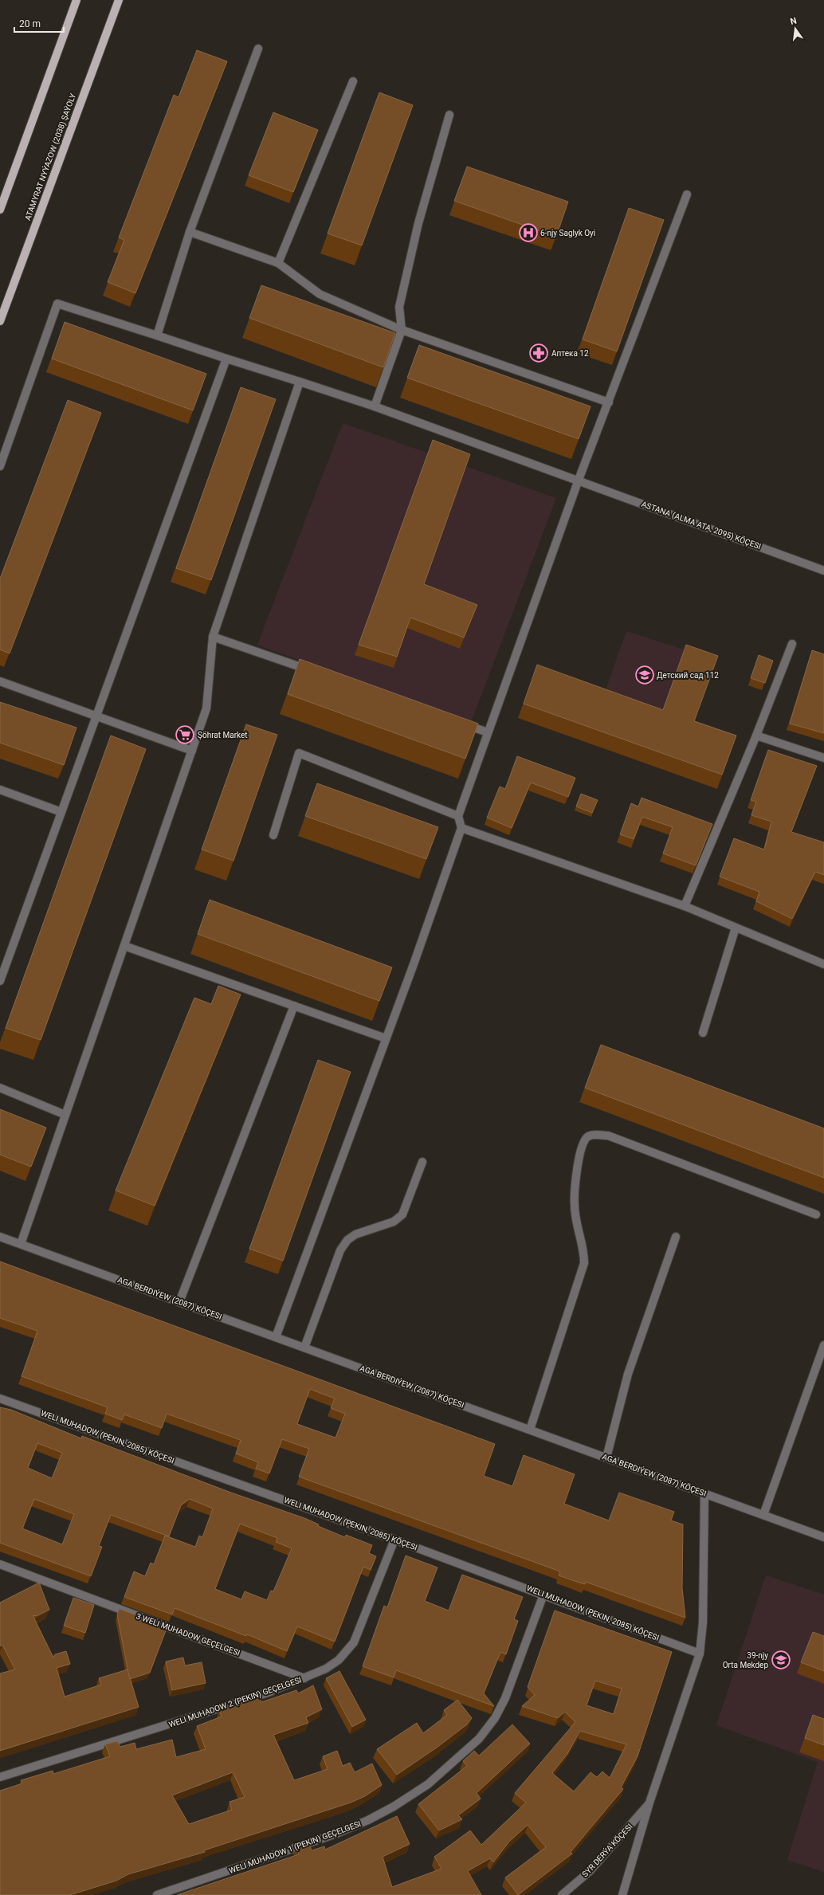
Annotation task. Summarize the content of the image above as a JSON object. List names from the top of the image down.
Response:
{
  "streets": {
    "main road": ["ATAMYRAT NYÝAZOW (2038) ŞAÝOLY"],
    "street": [
      "ASTANA (ALMA ATA, 2095) KÖÇESI",
      "AGA BERDIÝEW (2087) KÖÇESI",
      "WELI MUHADOW (PEKIN, 2085) KÖÇESI",
      "3 WELI MUHADOW GEÇELGESI",
      "WELI MUHADOW 2 (PEKIN) GEÇELGESI",
      "WELI MUHADOW 1 (PEKIN) GEÇELGESI",
      "SYR DERÝA KÖÇESI"
    ]
  },
  "crossings": [
    ["WELI MUHADOW (PEKIN, 2085) KÖÇESI", "WELI MUHADOW 2 (PEKIN) GEÇELGESI"],
    ["WELI MUHADOW (PEKIN, 2085) KÖÇESI", "WELI MUHADOW 1 (PEKIN) GEÇELGESI"],
    ["3 WELI MUHADOW GEÇELGESI", "WELI MUHADOW 2 (PEKIN) GEÇELGESI"]
  ],
  "places": {
    "hospital": ["6-njy Saglyk Oyi"],
    "pharmacy": ["Аптека 12"],
    "school or university": ["Детский сад 112", "39-njy Orta Mekdep"],
    "supermarket": ["Şöhrat Market"]
  },
  "scale_bar": "20 m",
  "north": "top"
}
